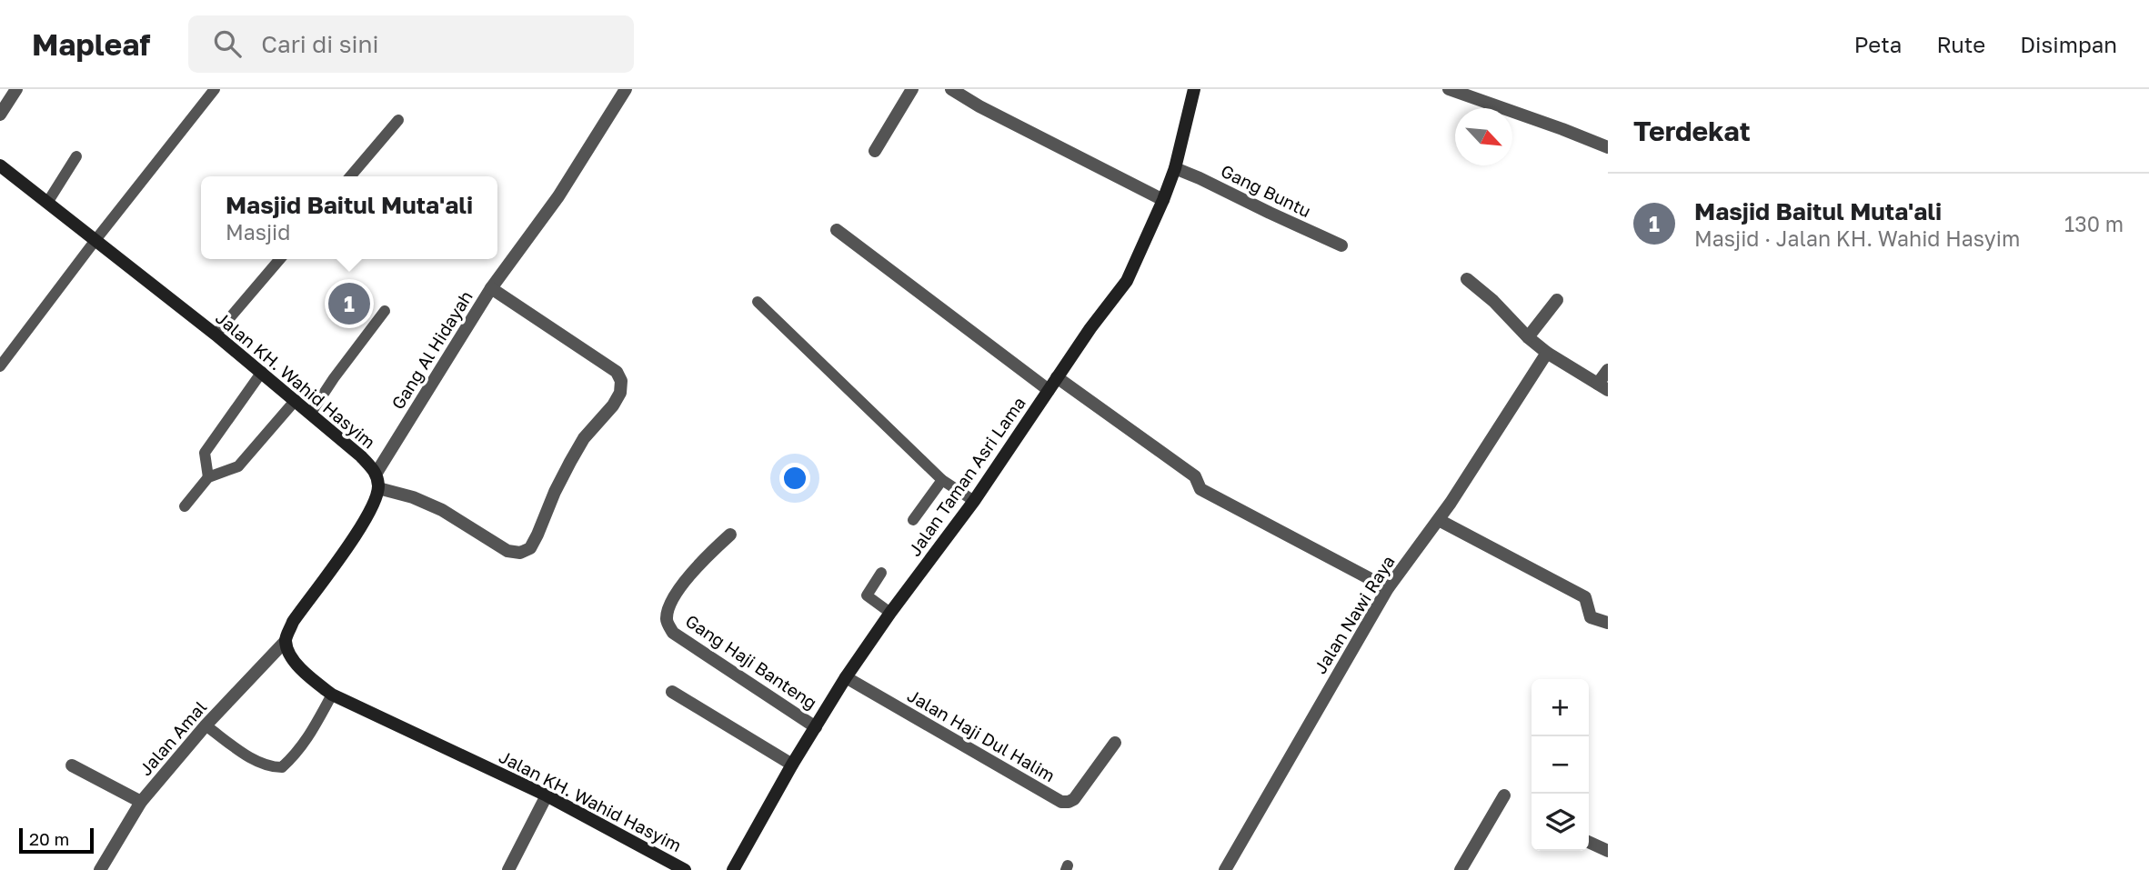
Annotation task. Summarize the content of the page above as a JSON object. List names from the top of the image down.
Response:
{
  "streets": {
    "street": [
      "Gang Buntu",
      "Gang Al Hidayah",
      "Jalan KH. Wahid Hasyim",
      "Jalan Taman Asri Lama",
      "Jalan Nawi Raya",
      "Gang Haji Banteng",
      "Jalan Haji Dul Halim",
      "Jalan Amal"
    ]
  },
  "crossings": [
    ["Gang Buntu", "Jalan Taman Asri Lama"],
    ["Gang Al Hidayah", "Jalan KH. Wahid Hasyim"],
    ["Jalan KH. Wahid Hasyim", "Jalan Amal"],
    ["Jalan Taman Asri Lama", "Gang Haji Banteng"],
    ["Jalan Taman Asri Lama", "Jalan Haji Dul Halim"]
  ],
  "scale_bar": "20 m",
  "north": "bottom right",
  "page": {
    "header": "Mapleaf",
    "search": "Cari di sini",
    "nav": ["Peta", "Rute", "Disimpan"],
    "heading": "Terdekat",
    "list": [
      {
        "mark": "1",
        "name": "Masjid Baitul Muta'ali",
        "note": "Masjid · Jalan KH. Wahid Hasyim",
        "value": "130 m"
      }
    ],
    "popup": ["Masjid Baitul Muta'ali", "Masjid"],
    "pins": "1",
    "map_buttons": ["+", "−"],
    "scale": "20 m"
  }
}
